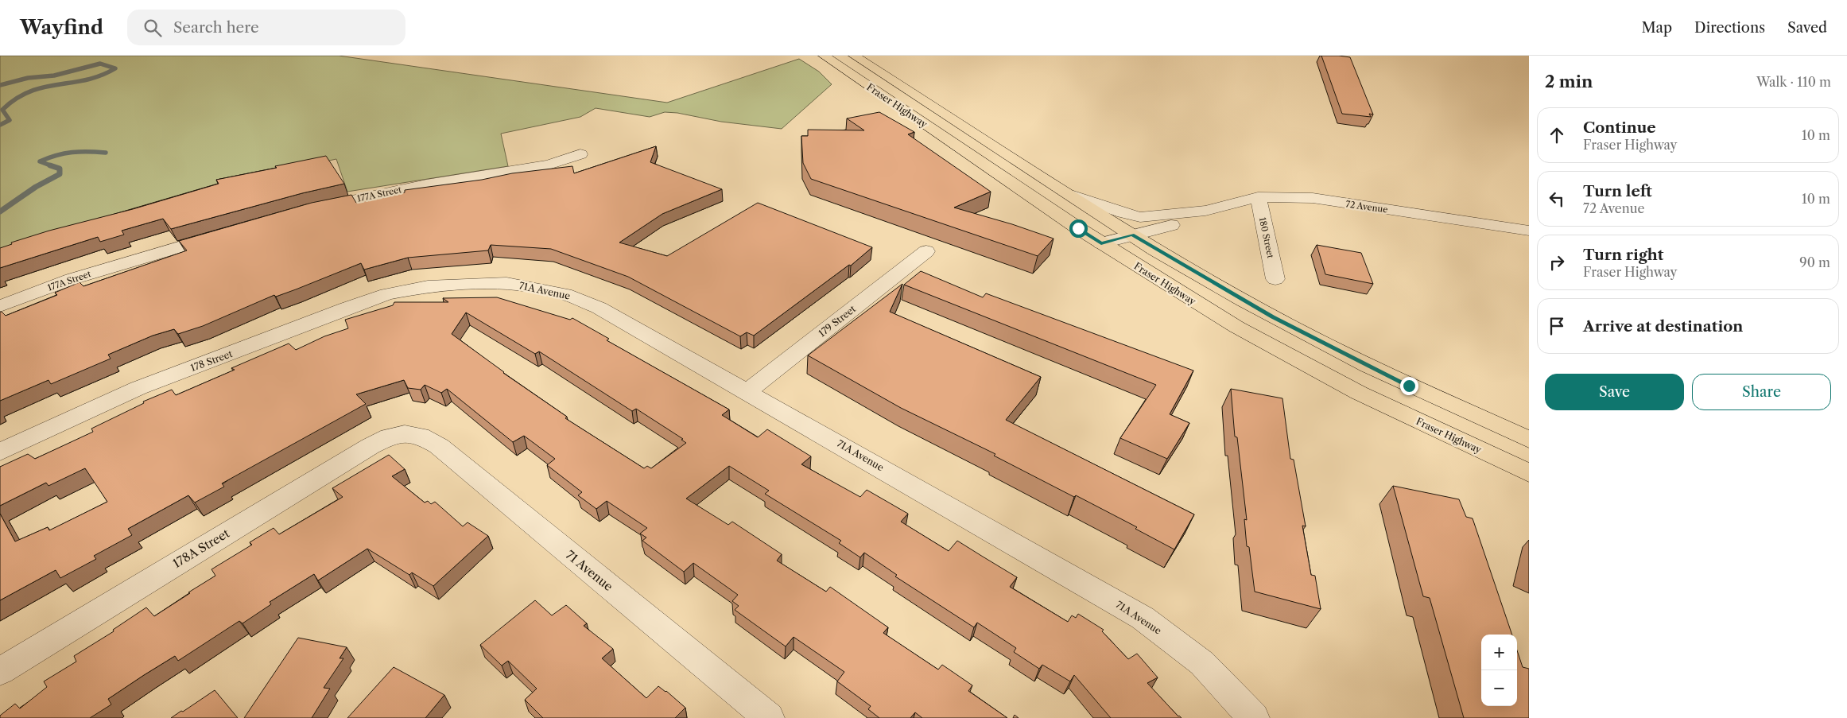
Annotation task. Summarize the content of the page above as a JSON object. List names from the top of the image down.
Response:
{
  "streets": {
    "main road": ["Fraser Highway"],
    "street": [
      "177A Street",
      "72 Avenue",
      "180 Street",
      "71A Avenue",
      "179 Street",
      "178 Street",
      "178A Street",
      "71 Avenue"
    ]
  },
  "crossings": [
    ["Fraser Highway", "72 Avenue"],
    ["72 Avenue", "180 Street"],
    ["71A Avenue", "179 Street"],
    ["71A Avenue", "178 Street"],
    ["178A Street", "71 Avenue"]
  ],
  "page": {
    "header": "Wayfind",
    "search": "Search here",
    "nav": ["Map", "Directions", "Saved"],
    "heading": ["2 min", "Walk · 110 m"],
    "list": [
      ["Continue", "Fraser Highway", "10 m"],
      ["Turn left", "72 Avenue", "10 m"],
      ["Turn right", "Fraser Highway", "90 m"],
      "Arrive at destination"
    ],
    "buttons": ["Save", "Share"],
    "map_buttons": ["+", "−"]
  }
}
